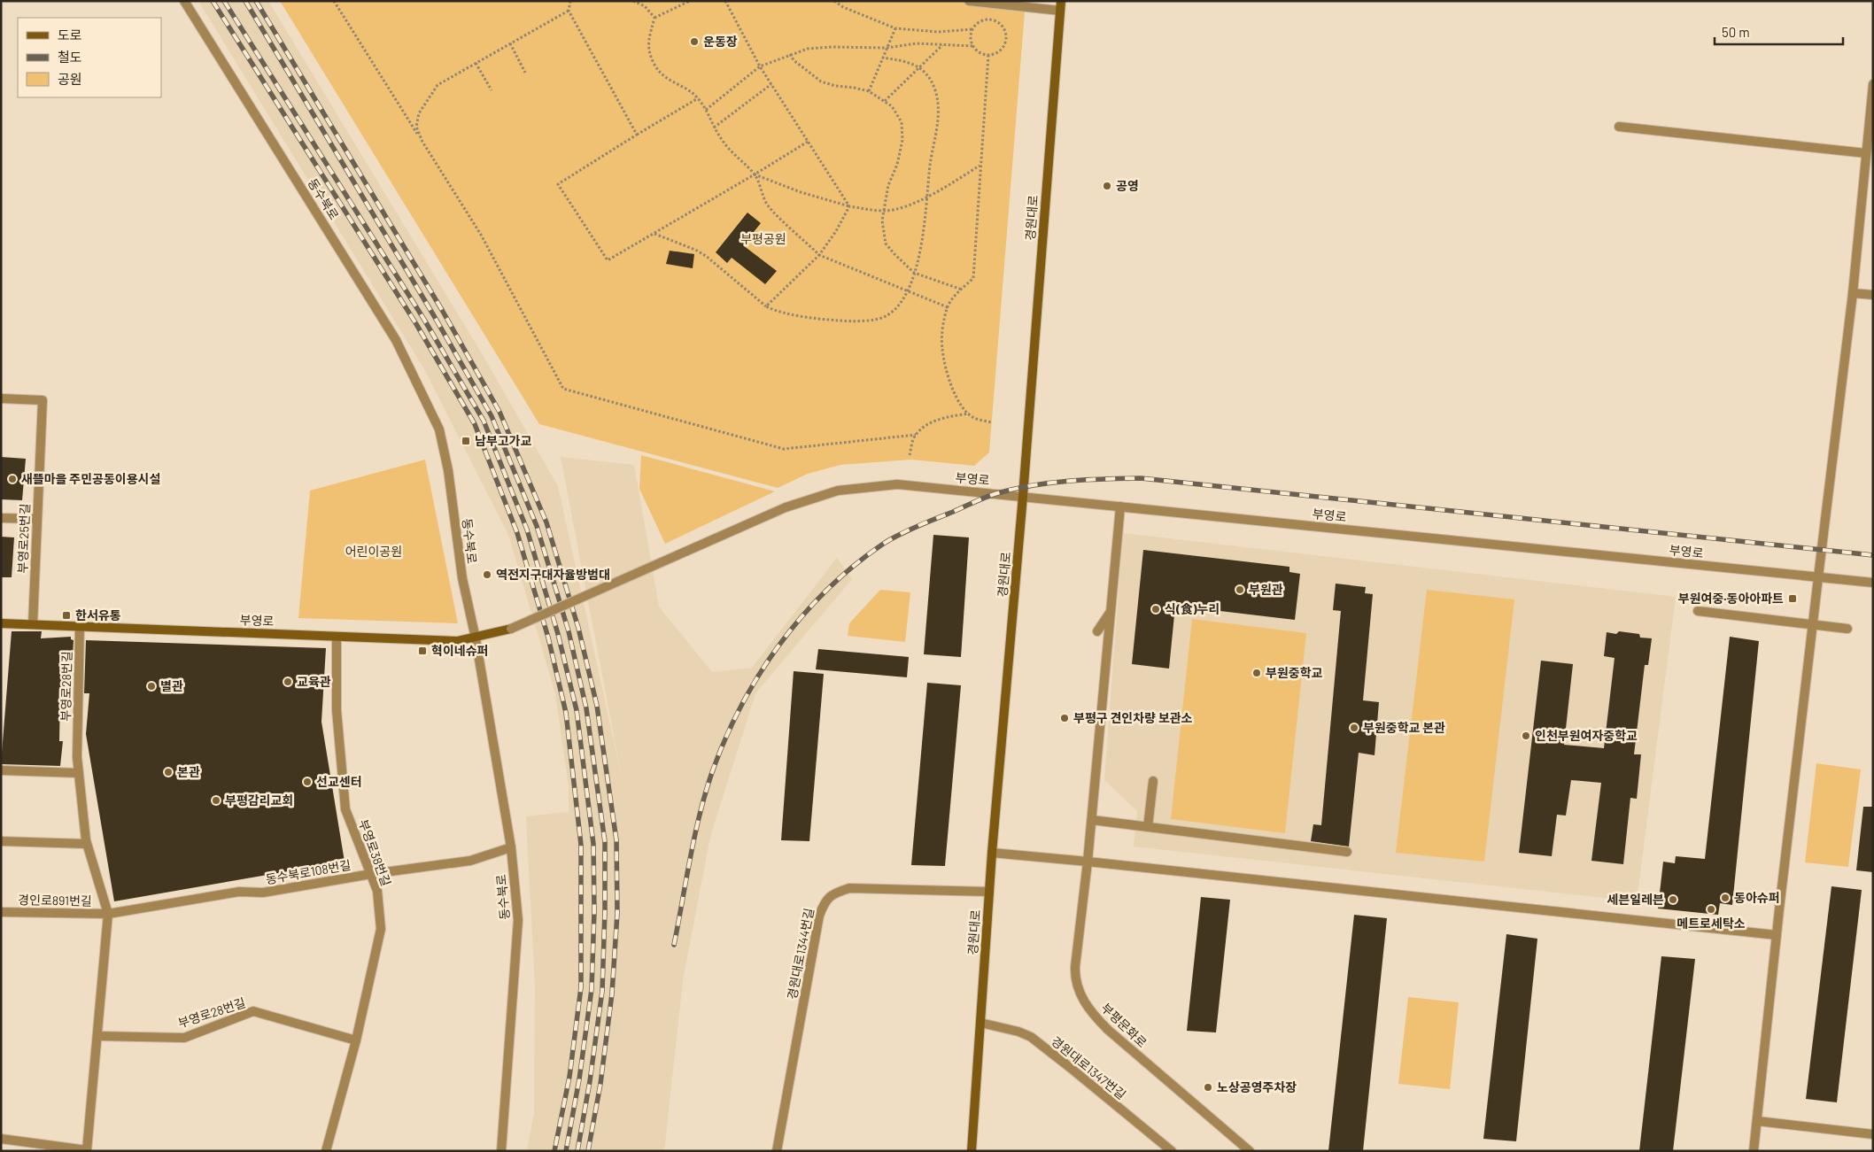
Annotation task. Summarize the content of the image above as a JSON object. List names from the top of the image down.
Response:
{
  "streets": {
    "main road": ["경원대로", "부영로"],
    "street": [
      "동수북로",
      "부영로25번길",
      "부영로28번길",
      "부영로38번길",
      "동수북로108번길",
      "경인로891번길",
      "경원대로1344번길",
      "부평문화로",
      "경원대로1347번길"
    ]
  },
  "crossings": [
    ["동수북로", "부영로"],
    ["동수북로", "동수북로108번길"],
    ["경원대로", "부영로"],
    ["경원대로", "경원대로1344번길"],
    ["경원대로", "경원대로1347번길"],
    ["부영로", "부영로25번길"],
    ["부영로", "부영로28번길"],
    ["부영로", "부영로38번길"],
    ["부영로", "부평문화로"],
    ["부영로28번길", "부영로38번길"],
    ["부영로28번길", "동수북로108번길"],
    ["부영로28번길", "경인로891번길"],
    ["부영로38번길", "동수북로108번길"],
    ["동수북로108번길", "경인로891번길"]
  ],
  "parks": ["부평공원", "어린이공원"],
  "places": {
    "other": [
      "운동장",
      "공영",
      "새뜰마을 주민공동이용시설",
      "역전지구대자율방범대",
      "부원관",
      "식(食)누리",
      "부원중학교",
      "교육관",
      "별관",
      "부평구 견인차량 보관소",
      "부원중학교 본관",
      "인천부원여자중학교",
      "본관",
      "선교센터",
      "부평감리교회",
      "동아슈퍼",
      "세븐일레븐",
      "메트로세탁소",
      "노상공영주차장"
    ],
    "transit": [
      "남부고가교",
      "부원여중·동아아파트",
      "한서유통",
      "혁이네슈퍼"
    ]
  },
  "legend": ["도로", "철도", "공원"],
  "scale_bar": "50 m"
}
